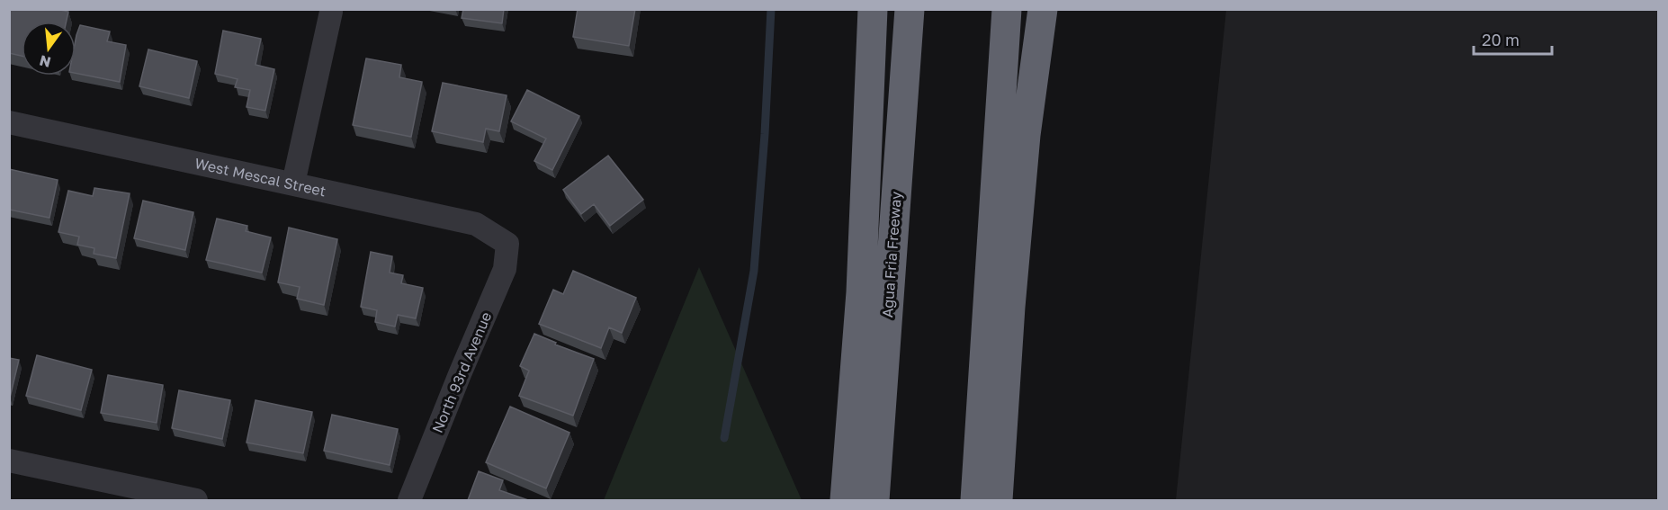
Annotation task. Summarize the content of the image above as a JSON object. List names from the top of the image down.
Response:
{
  "streets": {
    "highway": ["Agua Fria Freeway"],
    "street": ["West Mescal Street", "North 93rd Avenue"]
  },
  "crossings": [
    ["West Mescal Street", "North 93rd Avenue"]
  ],
  "scale_bar": "20 m",
  "north": "bottom"
}
